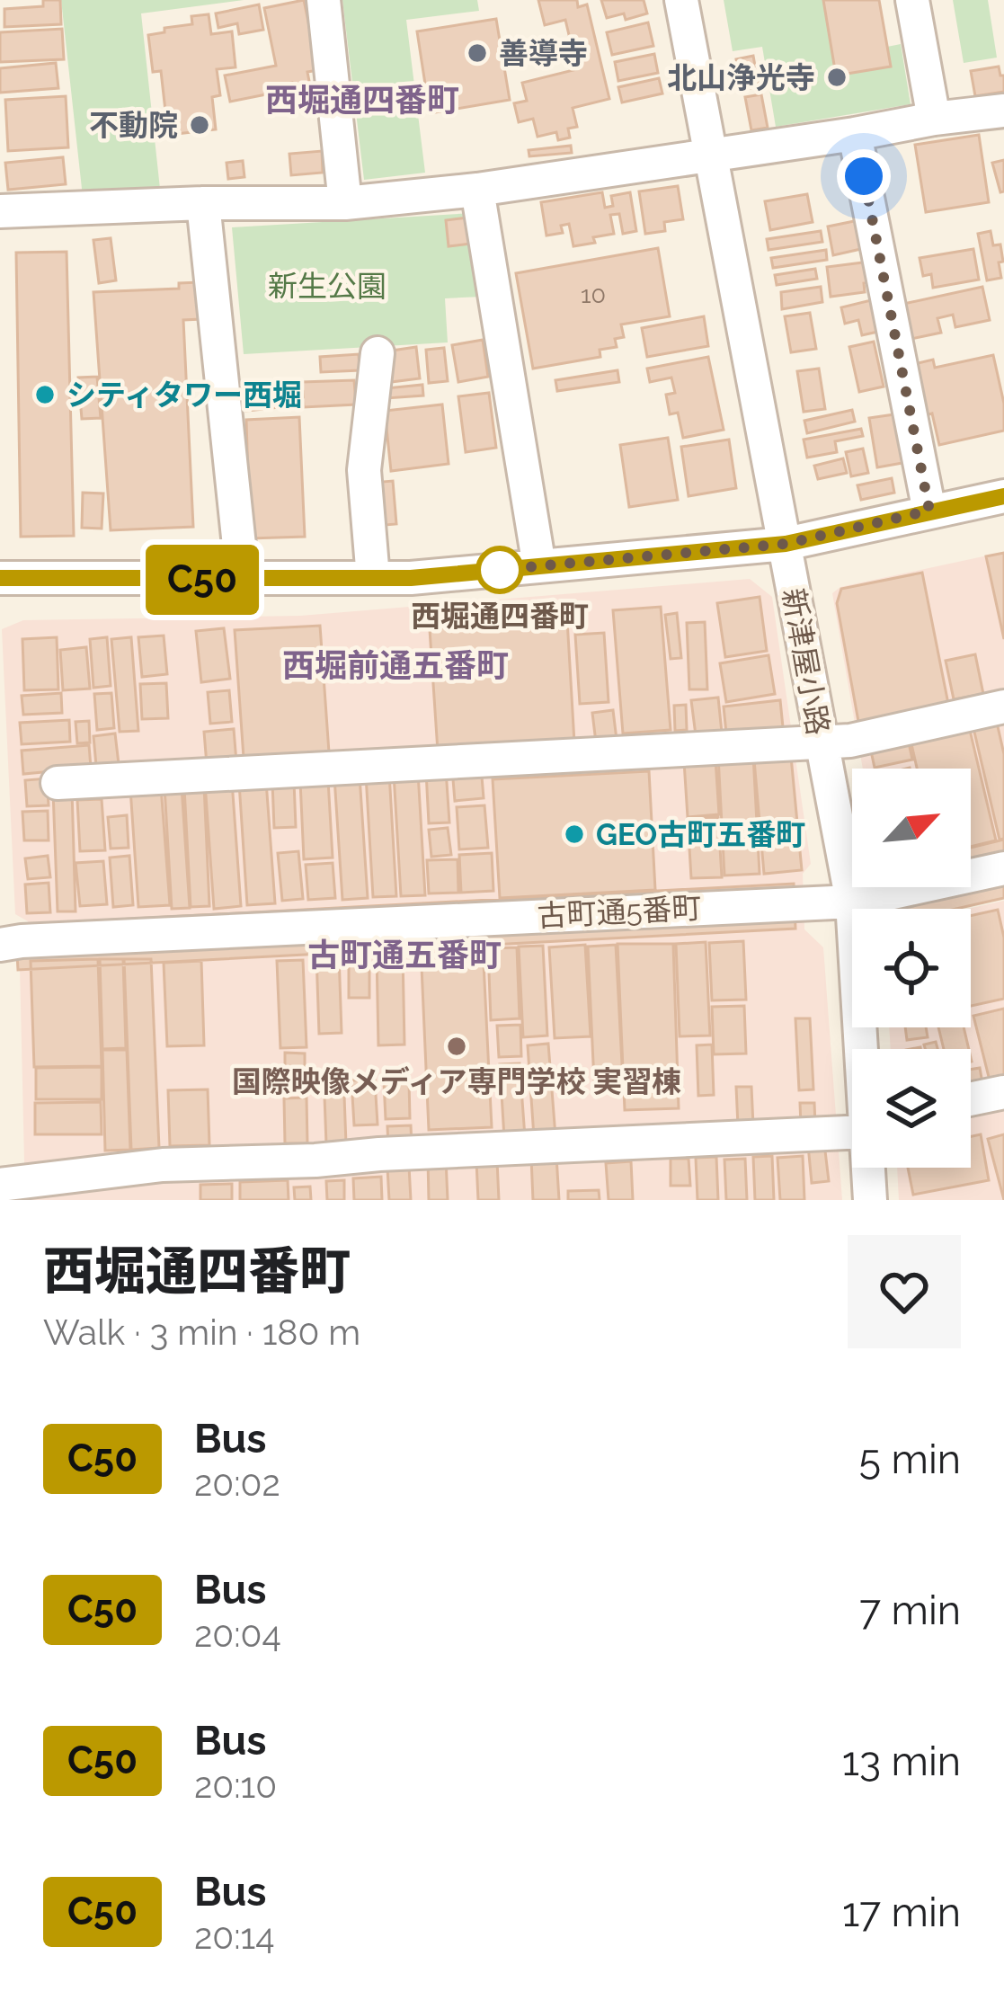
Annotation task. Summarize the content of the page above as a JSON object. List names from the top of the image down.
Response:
{
  "streets": {
    "street": ["新津屋小路", "古町通5番町"]
  },
  "crossings": [
    ["新津屋小路", "古町通5番町"]
  ],
  "districts": ["西堀通四番町", "西堀前通五番町", "古町通五番町"],
  "parks": ["新生公園"],
  "places": [
    "善導寺",
    "北山浄光寺",
    "不動院",
    "シティタワー西堀",
    "西堀通四番町",
    "GEO古町五番町",
    "国際映像メディア専門学校 実習棟"
  ],
  "lines": ["bus line C50"],
  "house_numbers": ["10"],
  "north": "top right",
  "page": {
    "on_map": "C50",
    "heading": ["西堀通四番町", "Walk · 3 min · 180 m"],
    "list": [
      {
        "mark": "C50",
        "name": "Bus",
        "note": "20:02",
        "value": "5 min"
      },
      {
        "mark": "C50",
        "name": "Bus",
        "note": "20:04",
        "value": "7 min"
      },
      {
        "mark": "C50",
        "name": "Bus",
        "note": "20:10",
        "value": "13 min"
      },
      {
        "mark": "C50",
        "name": "Bus",
        "note": "20:14",
        "value": "17 min"
      }
    ]
  }
}
